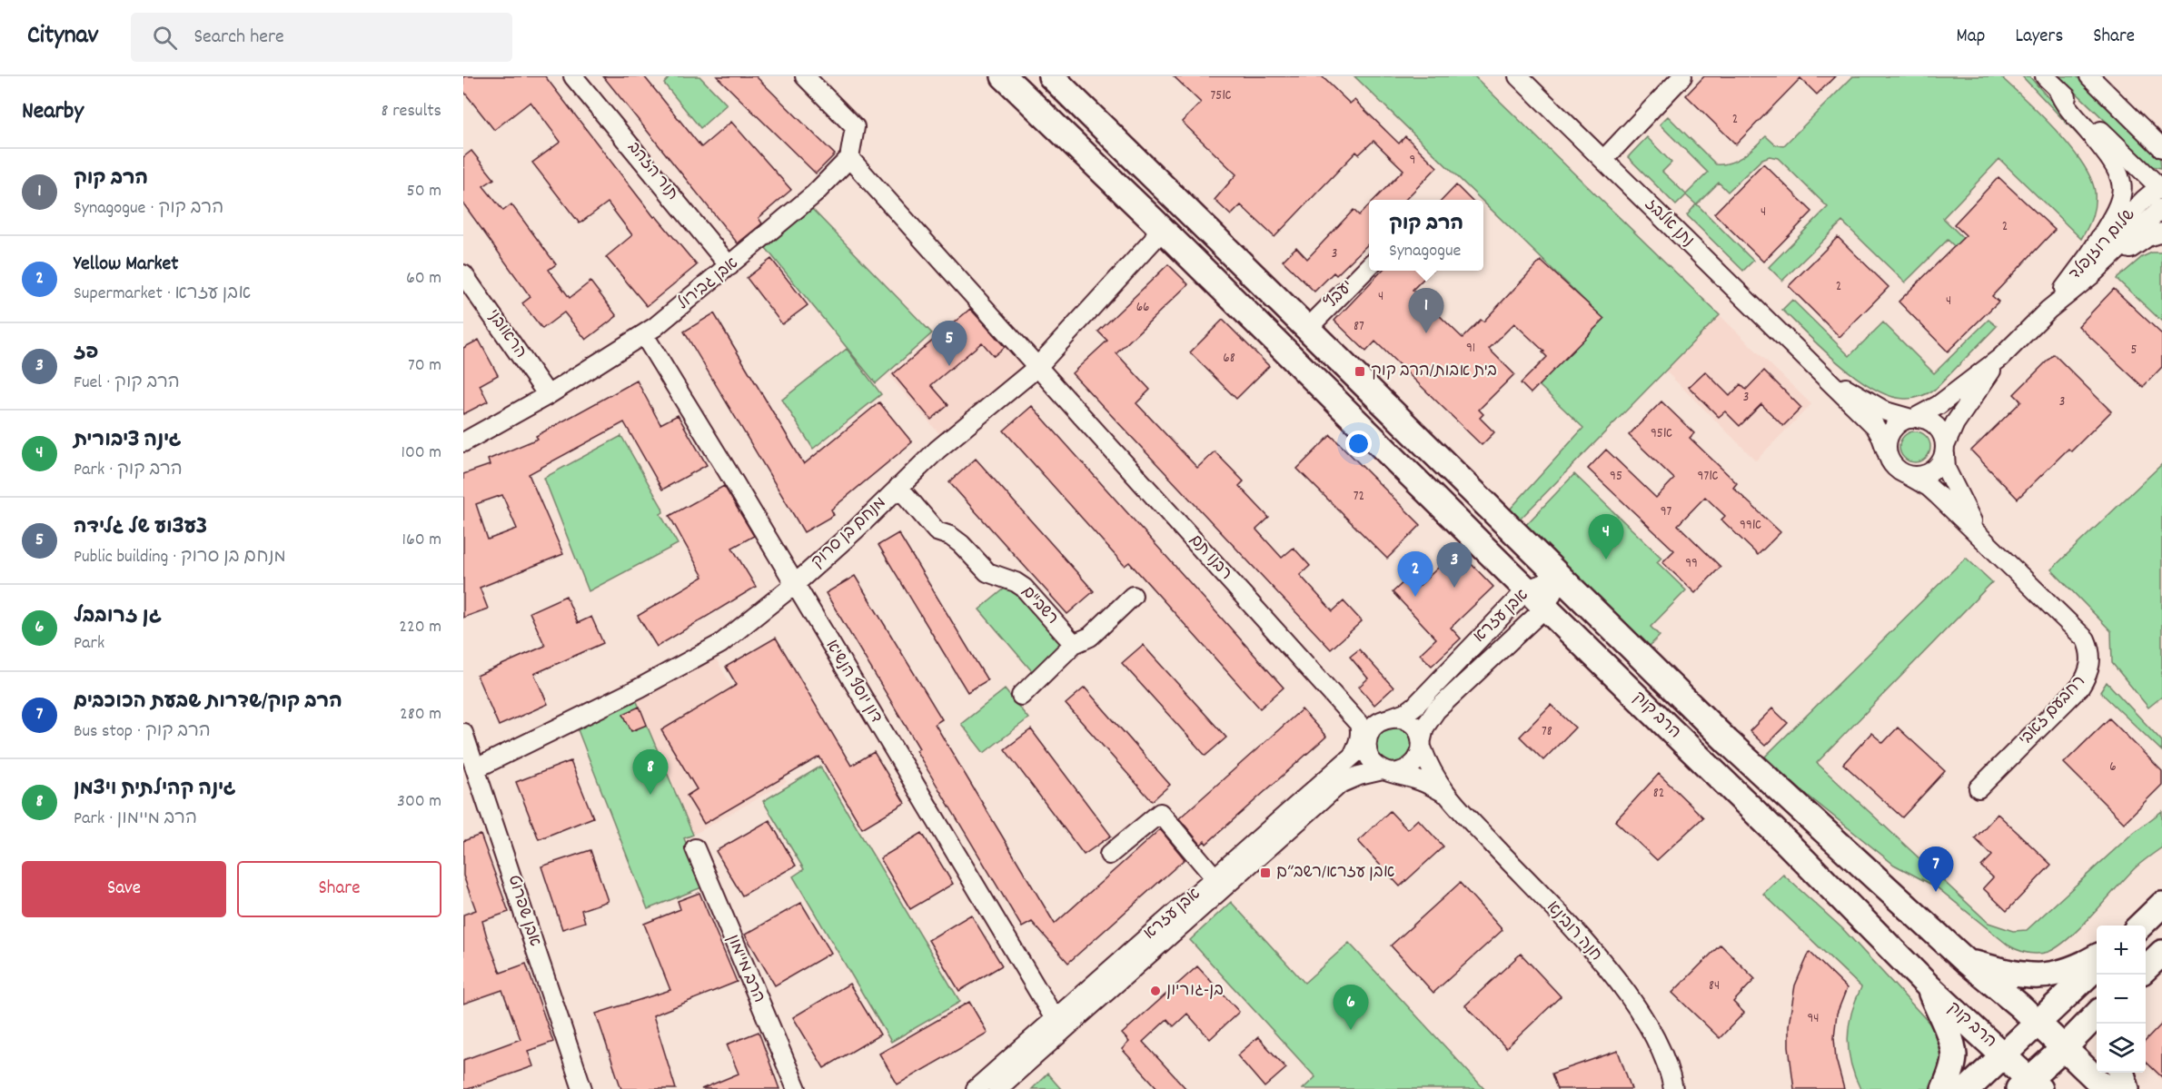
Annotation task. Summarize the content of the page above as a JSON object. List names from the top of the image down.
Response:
{
  "streets": {
    "main road": ["הרב קוק"],
    "street": [
      "תור הזהב",
      "נתן אלבז",
      "שלום רוזנפלד",
      "אבן גבירול",
      "יעבץ",
      "הראובני",
      "מנחם בן סרוק",
      "רבנו תם",
      "רשב\"ם",
      "אבן עזרא",
      "דון יוסף הנשיא",
      "רחבעם זאבי",
      "אבן שפרוט",
      "חנה רובינא",
      "הרב מיימון"
    ]
  },
  "crossings": [
    ["תור הזהב", "אבן גבירול"],
    ["נתן אלבז", "שלום רוזנפלד"],
    ["נתן אלבז", "רחבעם זאבי"],
    ["שלום רוזנפלד", "רחבעם זאבי"],
    ["אבן גבירול", "הראובני"],
    ["אבן גבירול", "דון יוסף הנשיא"],
    ["יעבץ", "הרב קוק"],
    ["מנחם בן סרוק", "רבנו תם"],
    ["מנחם בן סרוק", "רשב\"ם"],
    ["מנחם בן סרוק", "דון יוסף הנשיא"],
    ["מנחם בן סרוק", "הרב קוק"],
    ["מנחם בן סרוק", "אבן שפרוט"],
    ["רבנו תם", "אבן עזרא"],
    ["אבן עזרא", "דון יוסף הנשיא"],
    ["אבן עזרא", "הרב קוק"],
    ["אבן עזרא", "חנה רובינא"]
  ],
  "places": {
    "transit": ["בית אבות/הרב קוק", "אבן עזרא/רשב״ם"],
    "other": ["בן-גוריון"]
  },
  "house_numbers": [
    "75א",
    "2",
    "9",
    "4",
    "2",
    "3",
    "2",
    "4",
    "4",
    "66",
    "87",
    "91",
    "5",
    "68",
    "3",
    "3",
    "95א",
    "95",
    "97א",
    "72",
    "97",
    "99א",
    "99",
    "78",
    "6",
    "82",
    "84",
    "94"
  ],
  "page": {
    "header": "Citynav",
    "search": "Search here",
    "nav": ["Map", "Layers", "Share"],
    "heading": ["Nearby", "8 results"],
    "list": [
      {
        "mark": "1",
        "name": "הרב קוק",
        "note": "Synagogue · הרב קוק",
        "value": "50 m"
      },
      {
        "mark": "2",
        "name": "Yellow Market",
        "note": "Supermarket · אבן עזרא",
        "value": "60 m"
      },
      {
        "mark": "3",
        "name": "פז",
        "note": "Fuel · הרב קוק",
        "value": "70 m"
      },
      {
        "mark": "4",
        "name": "גינה ציבורית",
        "note": "Park · הרב קוק",
        "value": "100 m"
      },
      {
        "mark": "5",
        "name": "צעצוע של גלידה",
        "note": "Public building · מנחם בן סרוק",
        "value": "160 m"
      },
      {
        "mark": "6",
        "name": "גן זרובבל",
        "note": "Park",
        "value": "220 m"
      },
      {
        "mark": "7",
        "name": "הרב קוק/שדרות שבעת הכוכבים",
        "note": "Bus stop · הרב קוק",
        "value": "280 m"
      },
      {
        "mark": "8",
        "name": "גינה קהילתית ויצמן",
        "note": "Park · הרב מיימון",
        "value": "300 m"
      }
    ],
    "popup": ["הרב קוק", "Synagogue"],
    "pins": [
      "1",
      "5",
      "4",
      "3",
      "2",
      "8",
      "7",
      "6"
    ],
    "buttons": ["Save", "Share"],
    "map_buttons": ["+", "−"]
  }
}
